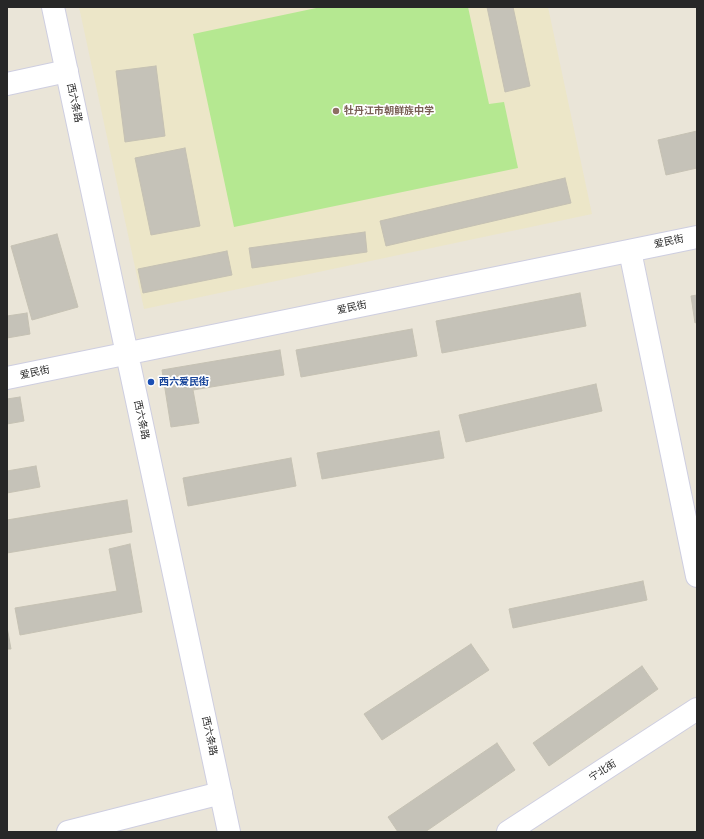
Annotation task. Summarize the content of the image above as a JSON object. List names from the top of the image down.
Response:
{
  "streets": {
    "street": ["西六条路", "爱民街", "宁北街"]
  },
  "crossings": [
    ["西六条路", "爱民街"]
  ],
  "places": ["牡丹江市朝鲜族中学", "西六爱民街"]
}
